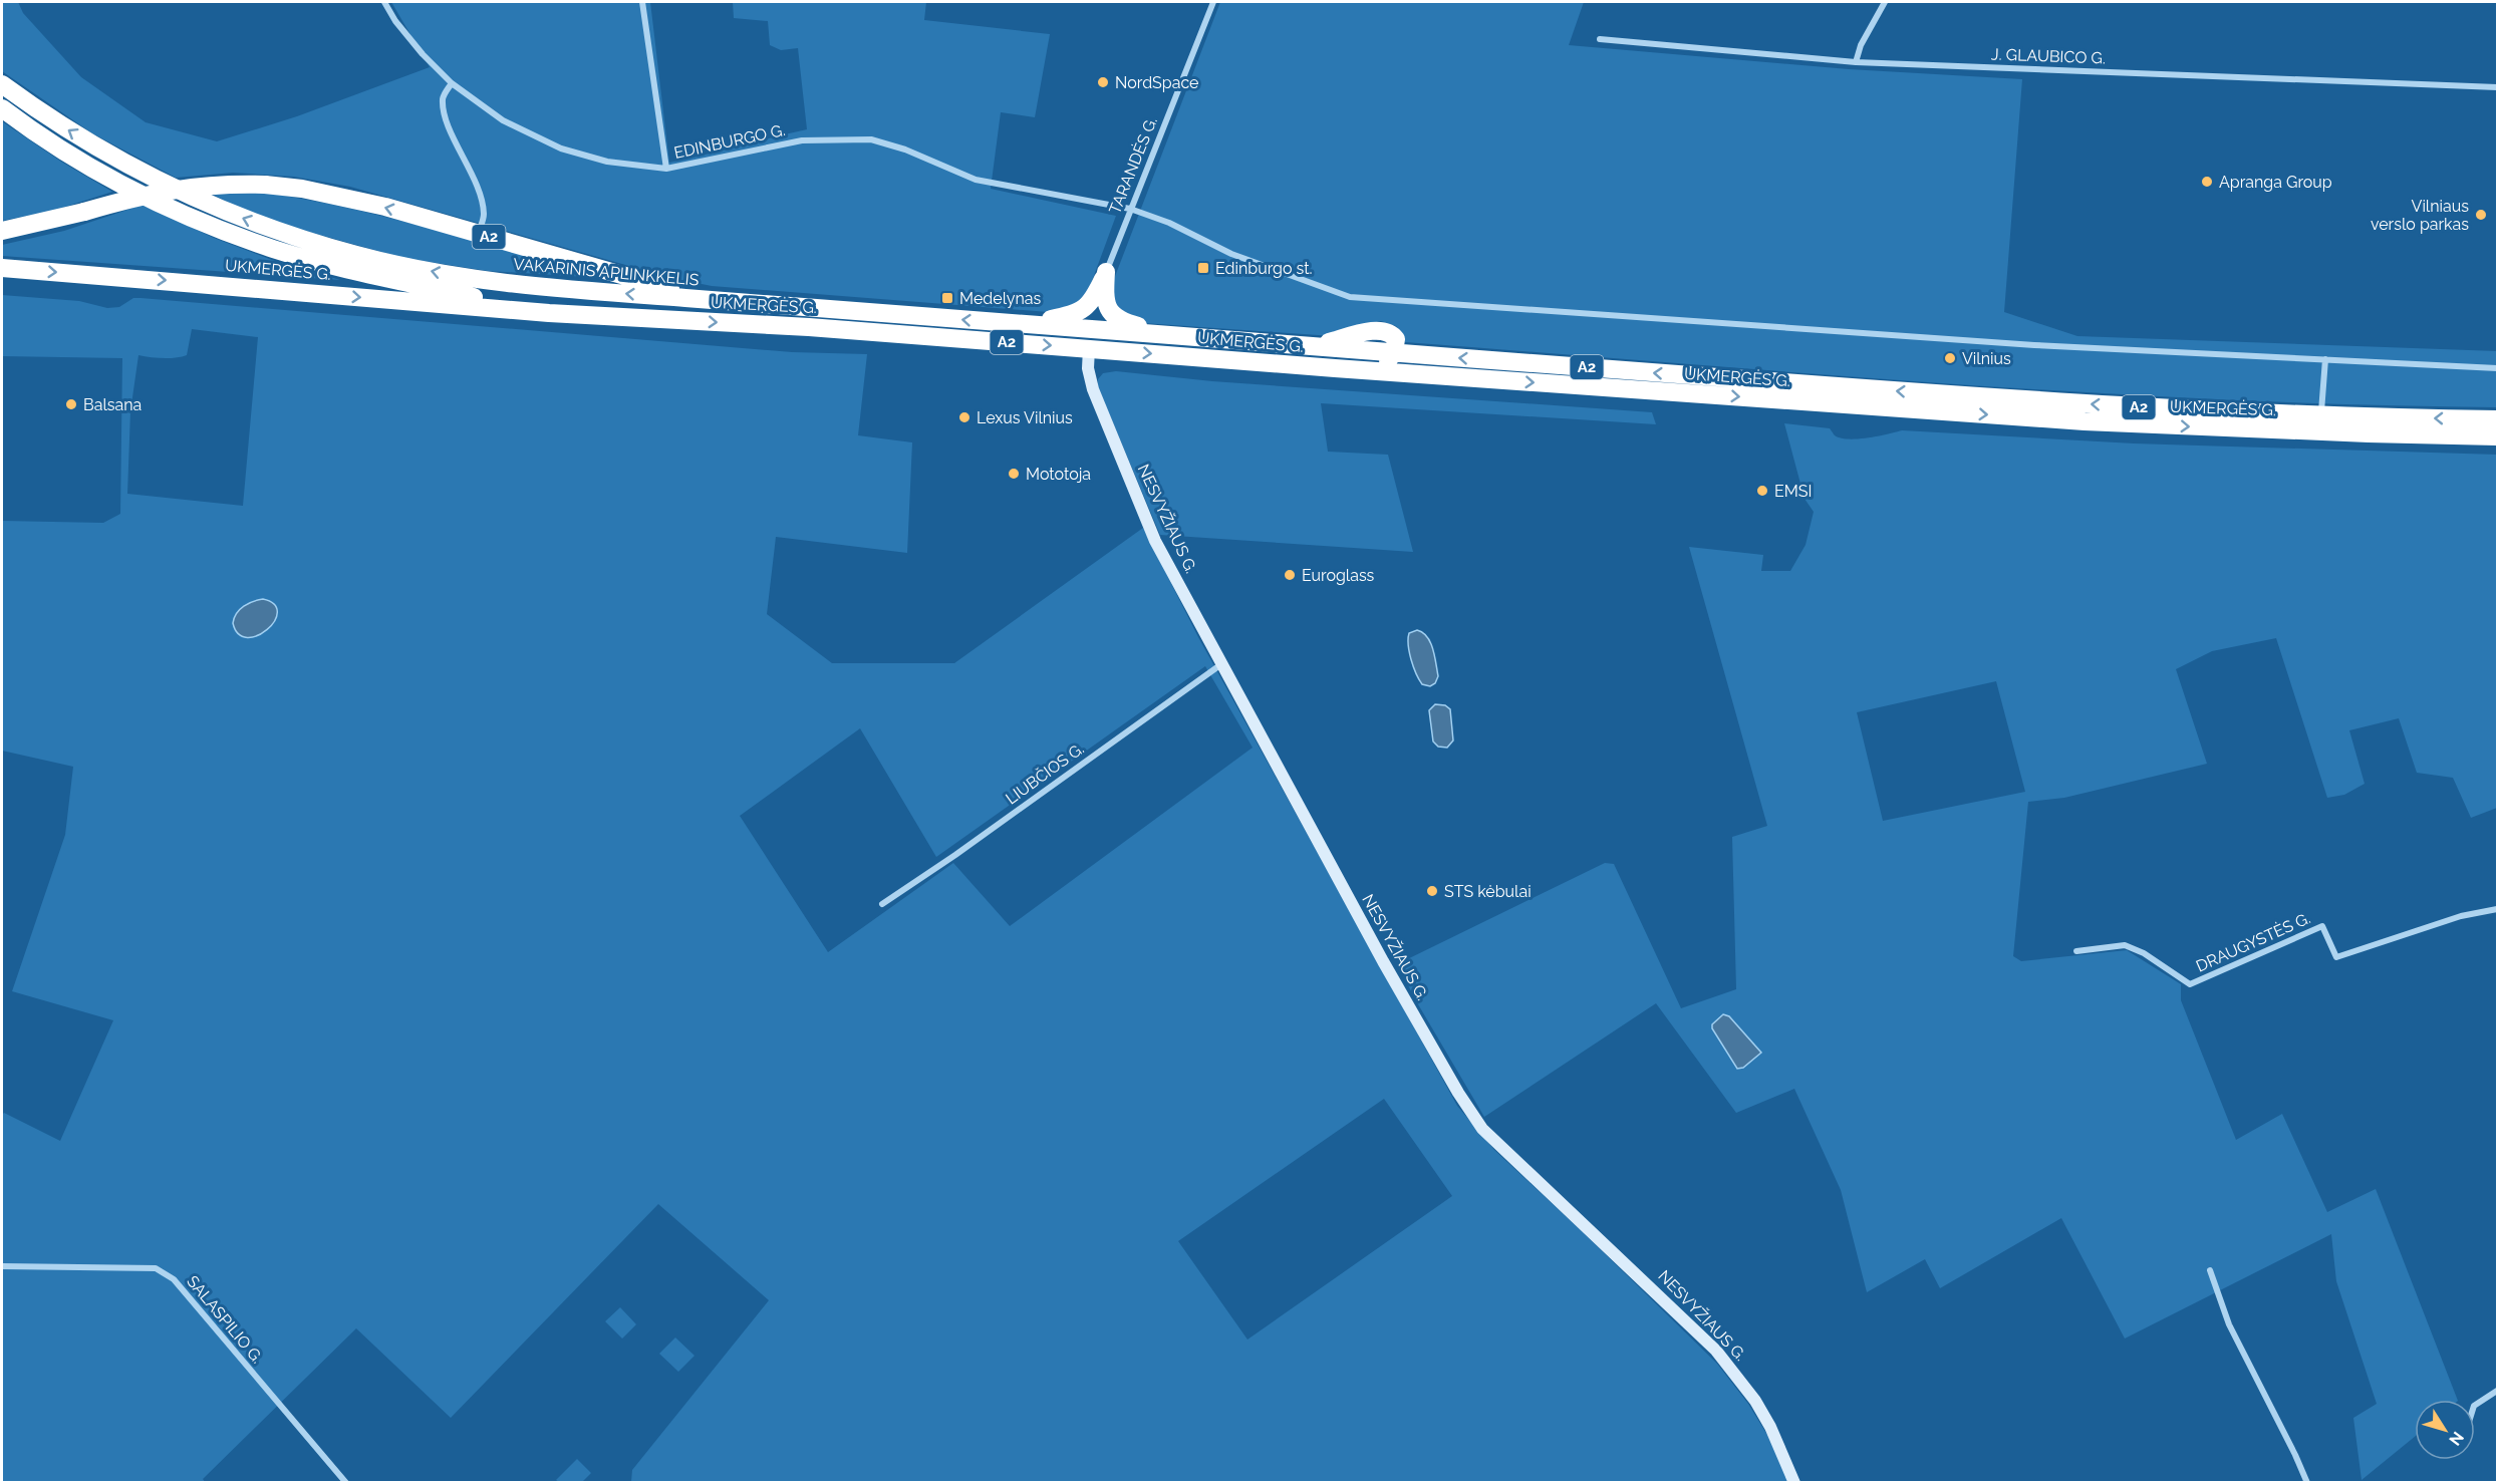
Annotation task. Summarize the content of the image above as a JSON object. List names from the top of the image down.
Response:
{
  "streets": {
    "highway": ["A2", "UKMERGĖS G.", "VAKARINIS APLINKKELIS"],
    "street": [
      "J. GLAUBICO G.",
      "EDINBURGO G.",
      "TARANDĖS G.",
      "NESVYŽIAUS G.",
      "LIUBČIOS G.",
      "DRAUGYSTĖS G.",
      "SALASPILIO G."
    ]
  },
  "crossings": [
    ["EDINBURGO G.", "TARANDĖS G."],
    ["A2", "UKMERGĖS G."],
    ["A2", "VAKARINIS APLINKKELIS"],
    ["UKMERGĖS G.", "VAKARINIS APLINKKELIS"],
    ["UKMERGĖS G.", "NESVYŽIAUS G."],
    ["NESVYŽIAUS G.", "LIUBČIOS G."]
  ],
  "places": {
    "other": [
      "NordSpace",
      "Apranga Group",
      "Vilniaus verslo parkas",
      "Vilnius",
      "Balsana",
      "Lexus Vilnius",
      "Mototoja",
      "EMSI",
      "Euroglass",
      "STS kėbulai"
    ],
    "transit": ["Edinburgo st.", "Medelynas"]
  },
  "north": "bottom right"
}
